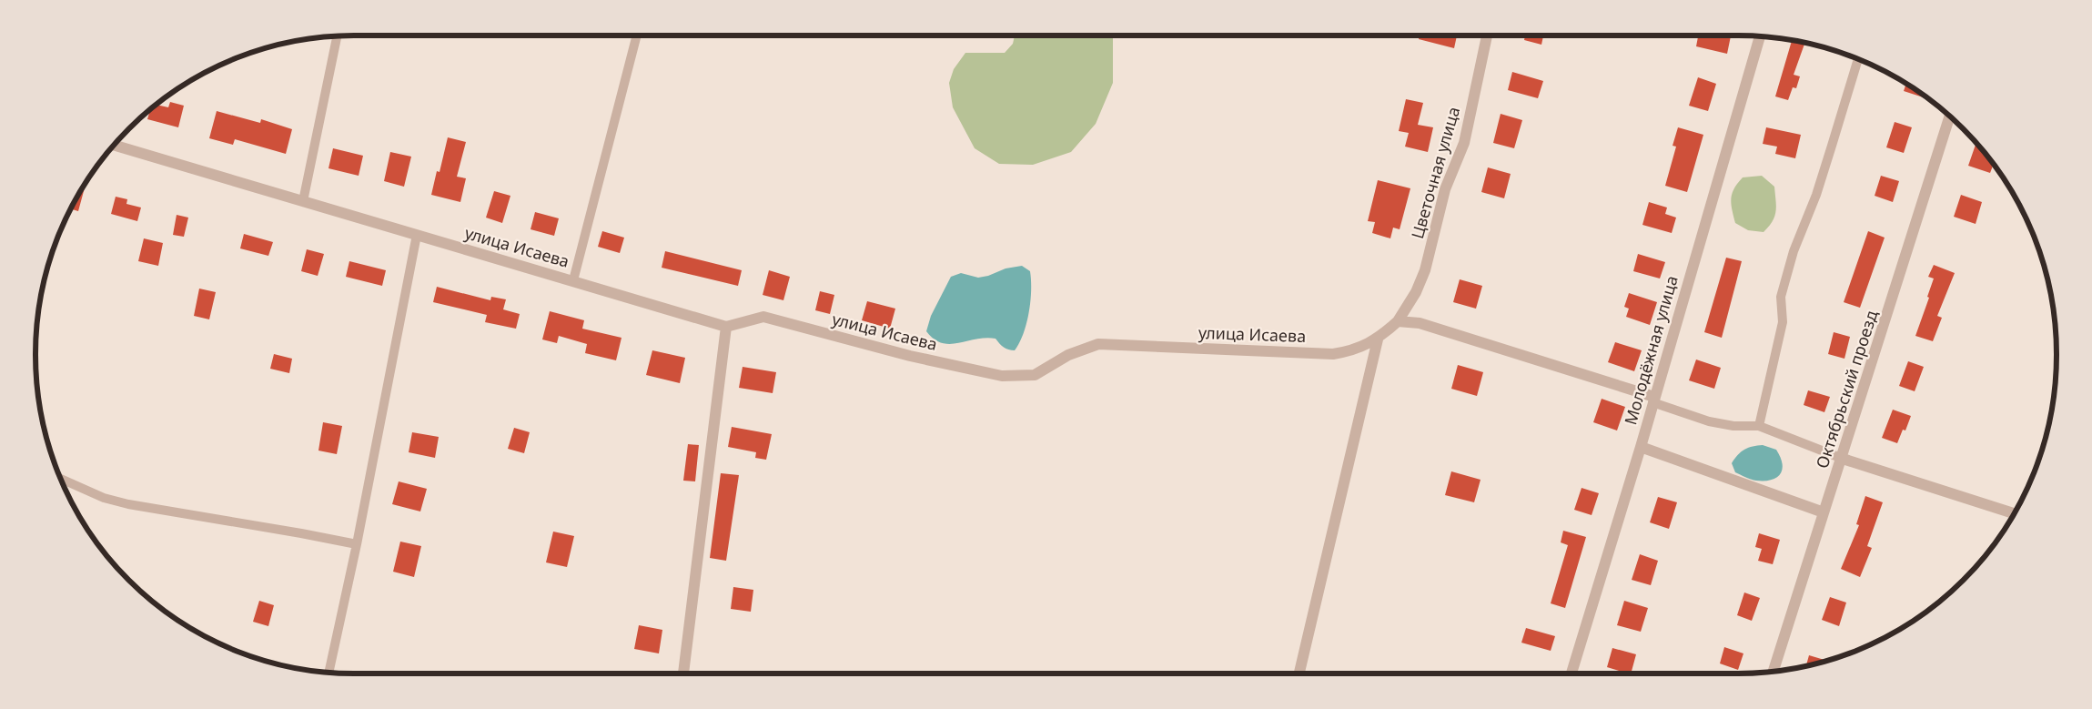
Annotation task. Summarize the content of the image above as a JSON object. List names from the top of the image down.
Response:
{
  "streets": {
    "street": [
      "Цветочная улица",
      "улица Исаева",
      "Молодёжная улица",
      "Октябрьский проезд"
    ]
  },
  "crossings": [
    ["Цветочная улица", "улица Исаева"]
  ]
}
